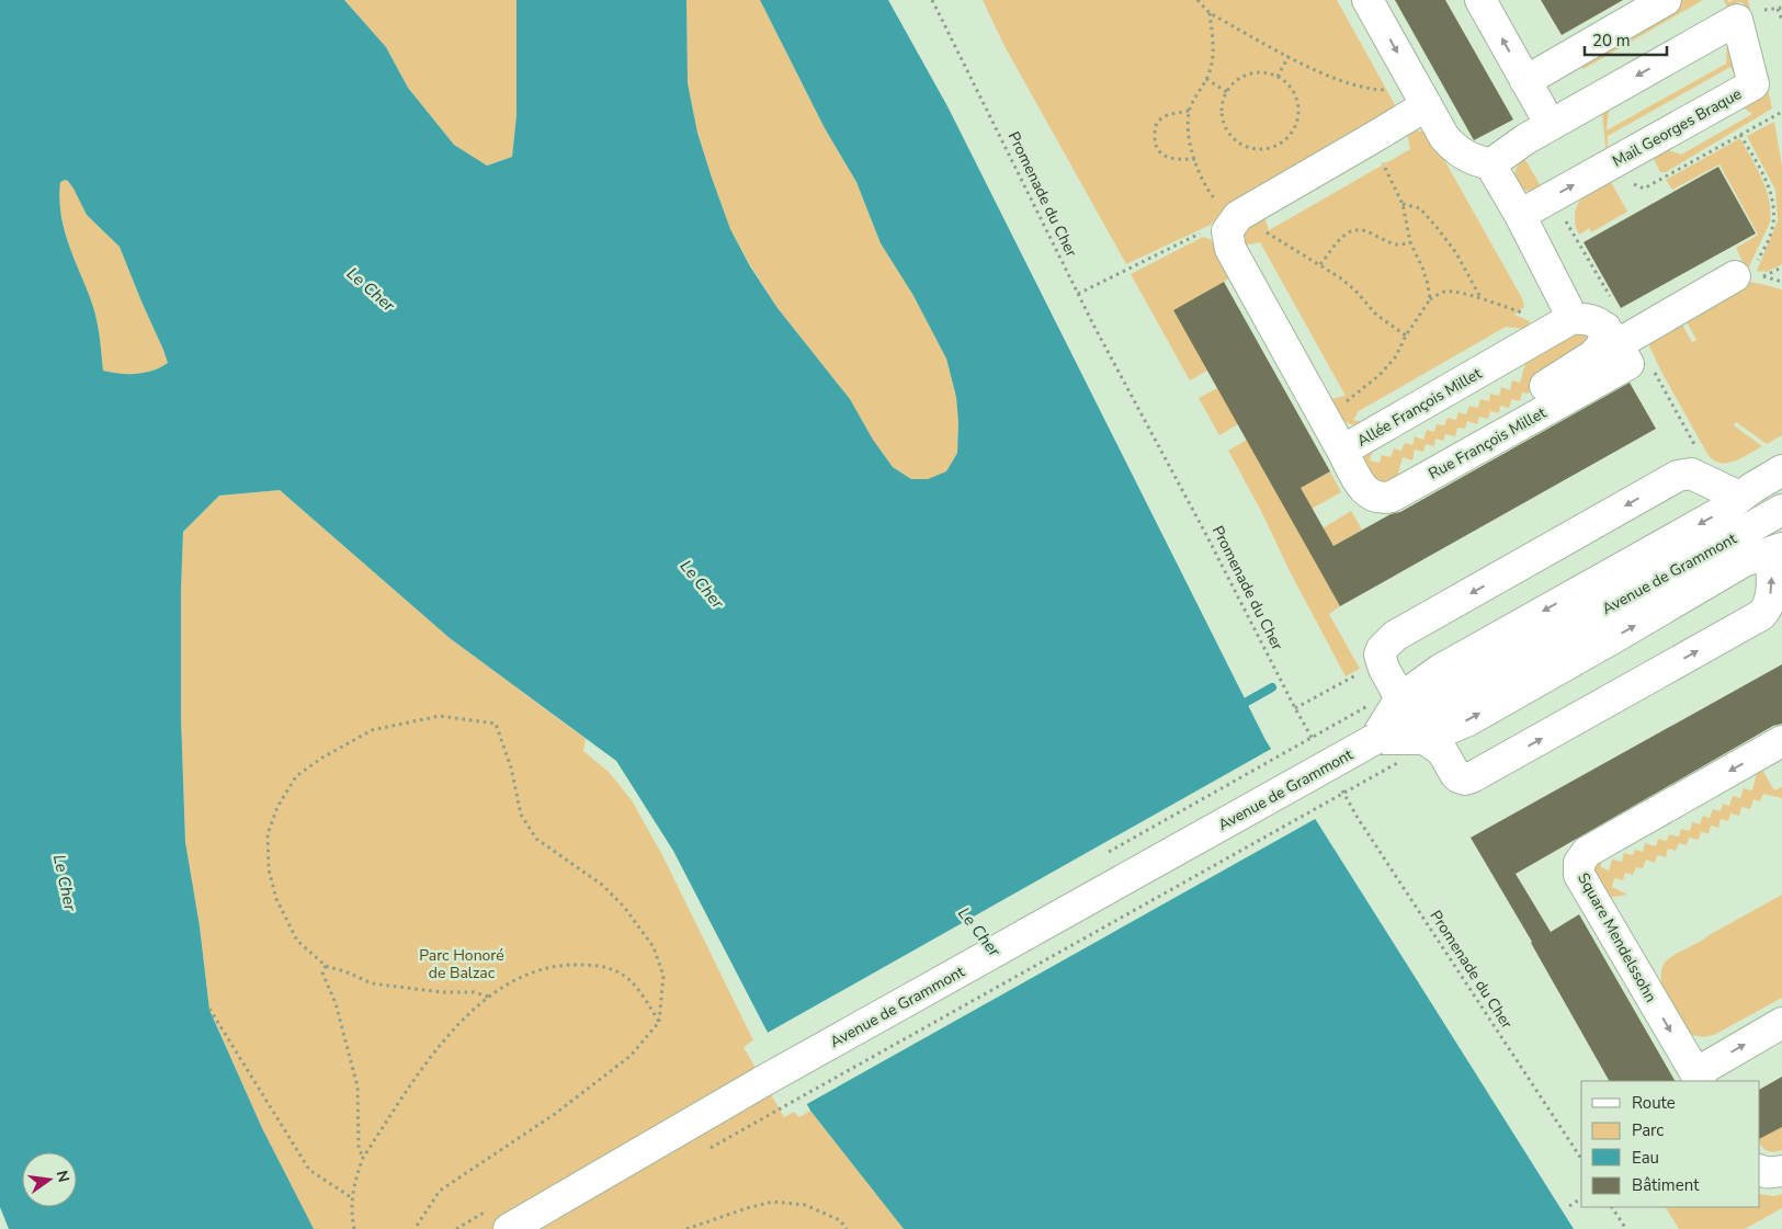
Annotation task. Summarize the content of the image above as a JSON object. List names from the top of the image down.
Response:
{
  "streets": {
    "street": [
      "Mail Georges Braque",
      "Allée François Millet",
      "Rue François Millet",
      "Avenue de Grammont",
      "Square Mendelssohn"
    ],
    "path": ["Promenade du Cher"]
  },
  "crossings": [
    ["Allée François Millet", "Rue François Millet"]
  ],
  "water": ["Le Cher"],
  "parks": ["Parc Honoré de Balzac"],
  "legend": [
    "Route",
    "Parc",
    "Eau",
    "Bâtiment"
  ],
  "scale_bar": "20 m",
  "north": "right"
}
